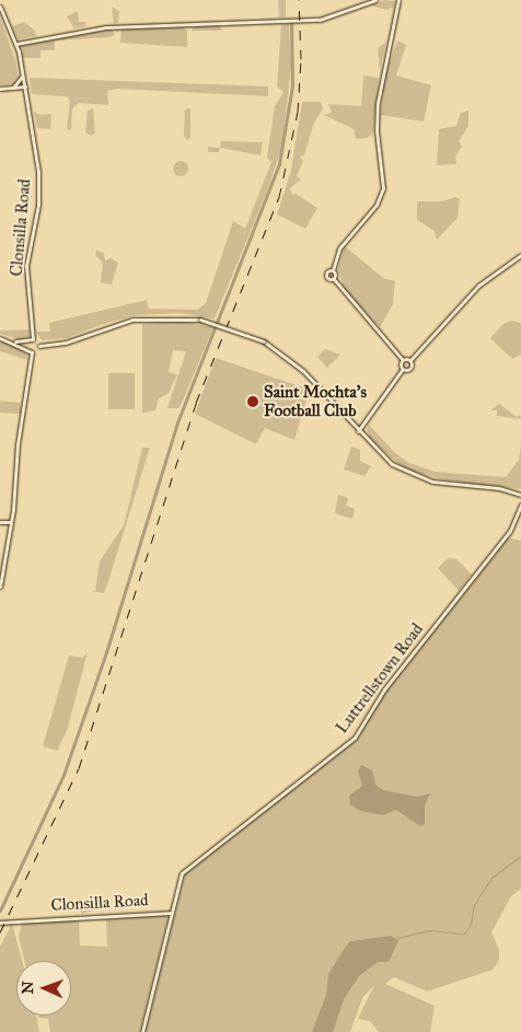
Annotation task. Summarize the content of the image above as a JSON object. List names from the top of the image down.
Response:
{
  "streets": {
    "street": ["Clonsilla Road", "Luttrellstown Road"]
  },
  "crossings": [
    ["Clonsilla Road", "Luttrellstown Road"]
  ],
  "places": ["Saint Mochta's Football Club"],
  "north": "left"
}
